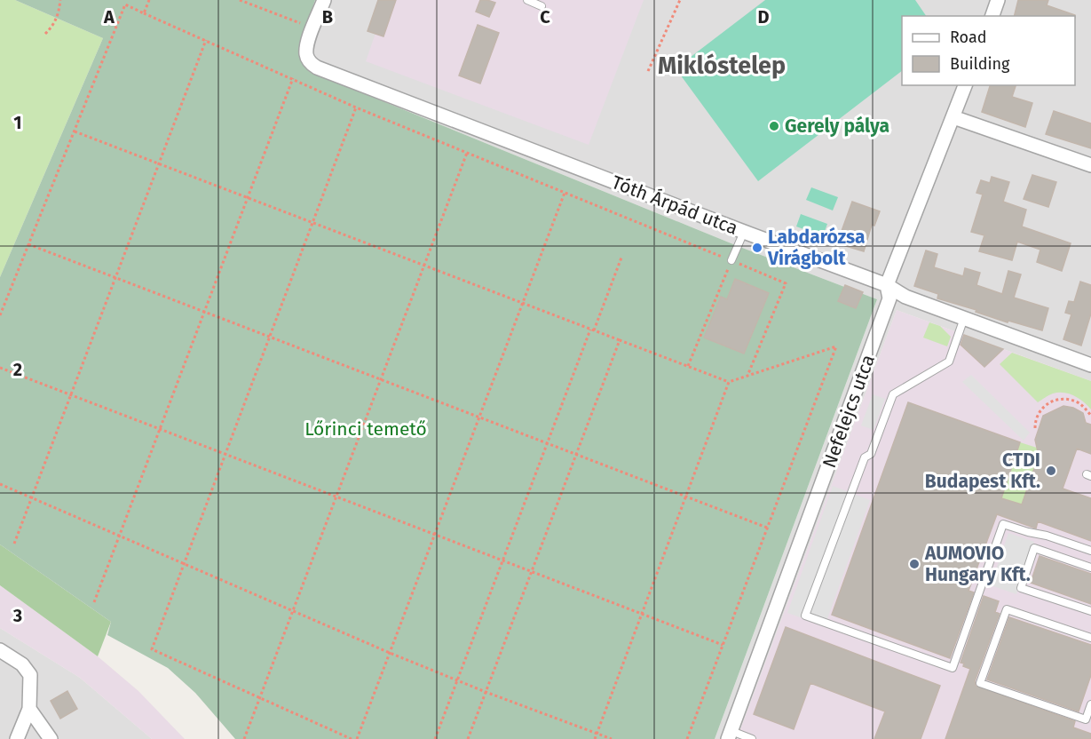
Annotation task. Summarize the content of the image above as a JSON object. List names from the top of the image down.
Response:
{
  "streets": {
    "street": ["Tóth Árpád utca", "Nefelejcs utca"]
  },
  "crossings": [
    ["Tóth Árpád utca", "Nefelejcs utca"]
  ],
  "districts": ["Miklóstelep"],
  "parks": ["Lőrinci temető"],
  "places": [
    "Gerely pálya",
    "Labdarózsa Virágbolt",
    "CTDI Budapest Kft.",
    "AUMOVIO Hungary Kft."
  ],
  "legend": ["Road", "Building"],
  "grid": {
    "columns": [
      "A",
      "B",
      "C",
      "D"
    ],
    "rows": ["1", "2", "3"]
  }
}
